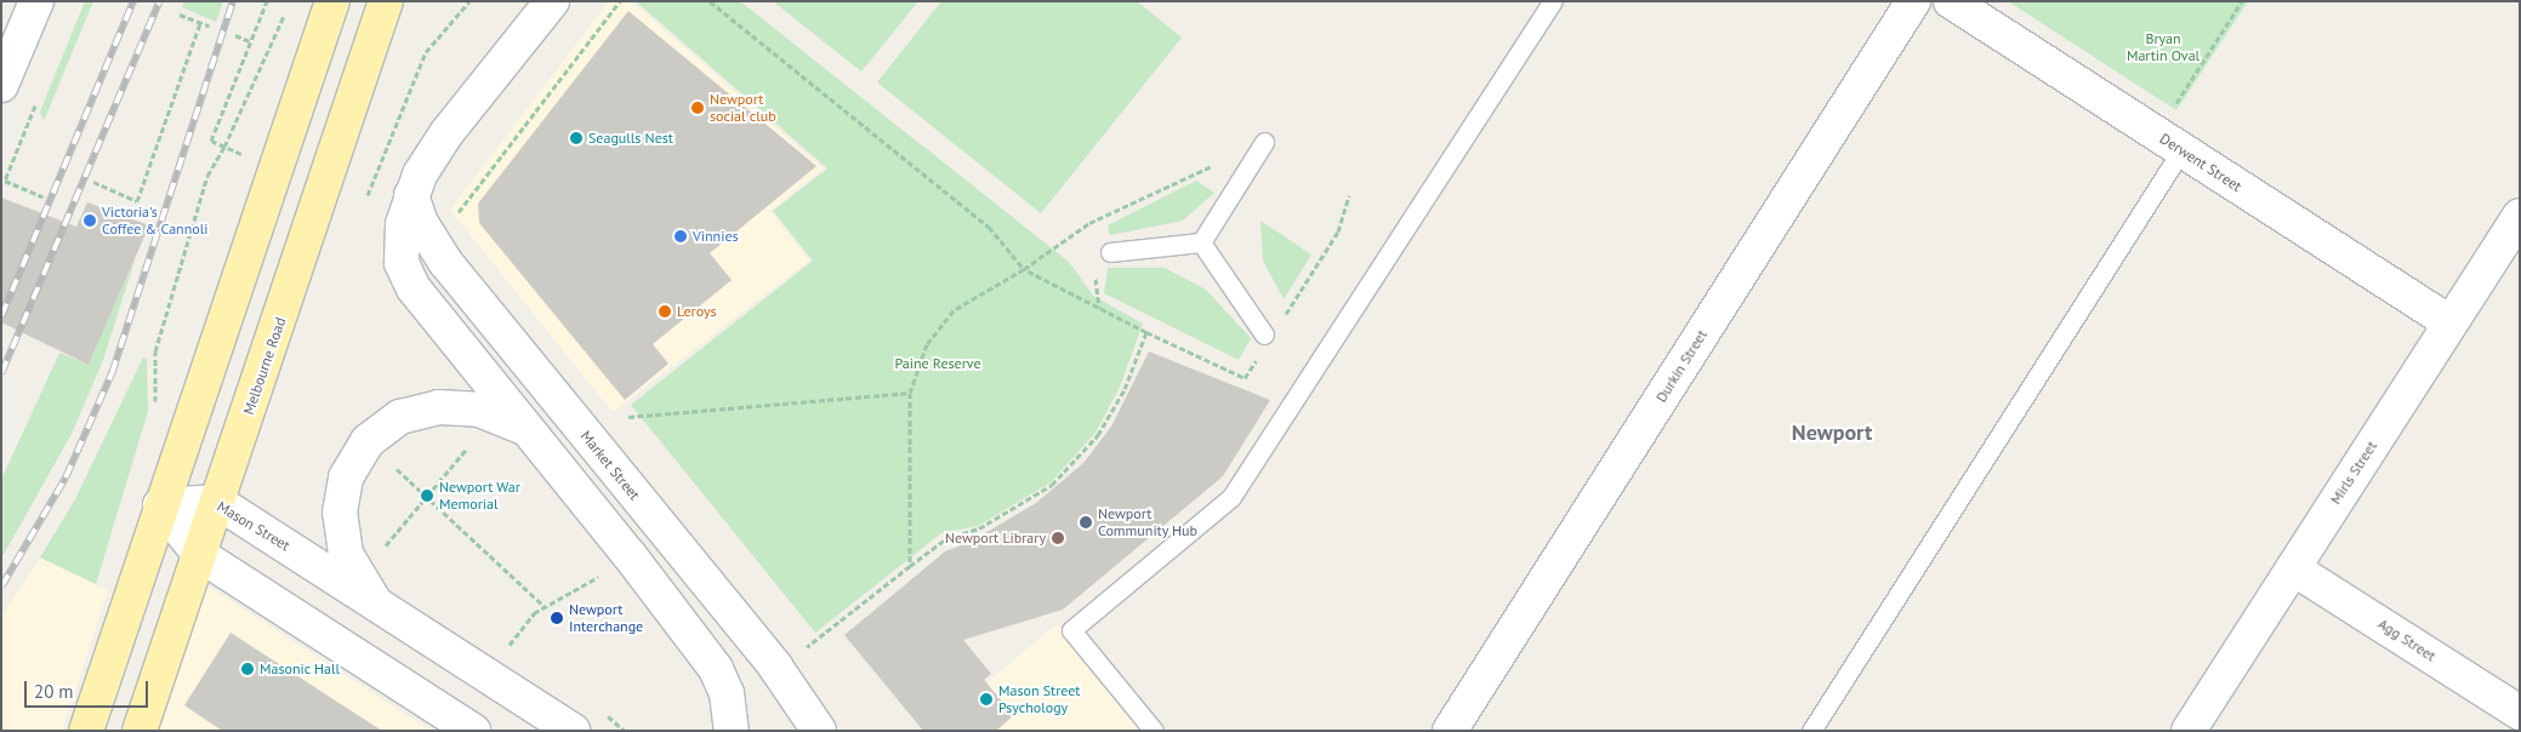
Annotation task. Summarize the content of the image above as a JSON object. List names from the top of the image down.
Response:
{
  "streets": {
    "main road": ["Melbourne Road"],
    "street": [
      "Derwent Street",
      "Durkin Street",
      "Market Street",
      "Mirls Street",
      "Mason Street",
      "Agg Street"
    ]
  },
  "crossings": [
    ["Derwent Street", "Mirls Street"],
    ["Melbourne Road", "Mason Street"],
    ["Mirls Street", "Agg Street"]
  ],
  "districts": ["Newport"],
  "parks": ["Bryan Martin Oval", "Paine Reserve"],
  "places": [
    "Newport social club",
    "Seagulls Nest",
    "Victoria's Coffee & Cannoli",
    "Vinnies",
    "Leroys",
    "Newport War Memorial",
    "Newport Community Hub",
    "Newport Library",
    "Newport Interchange",
    "Masonic Hall",
    "Mason Street Psychology"
  ],
  "scale_bar": "20 m"
}
